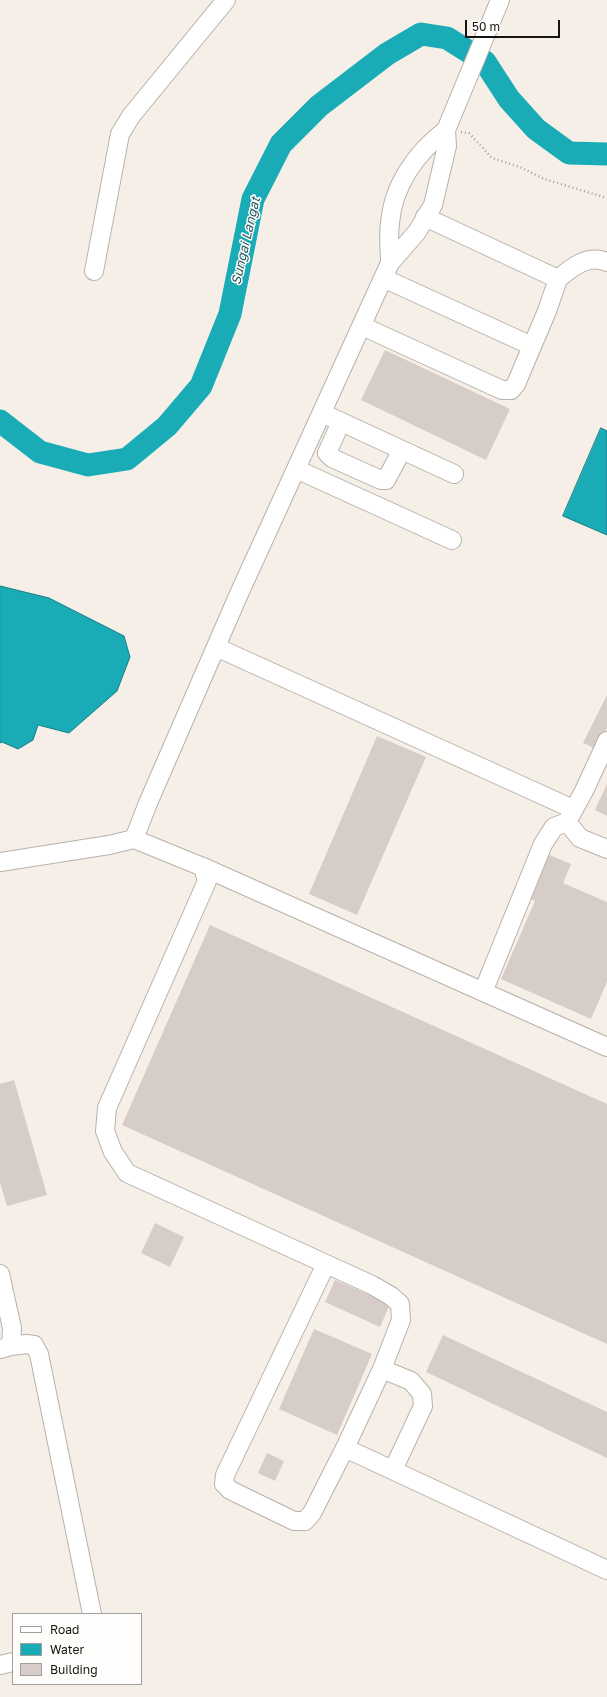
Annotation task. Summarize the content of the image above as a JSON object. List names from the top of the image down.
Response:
{
  "water": ["Sungai Langat"],
  "legend": ["Road", "Water", "Building"],
  "scale_bar": "50 m"
}
